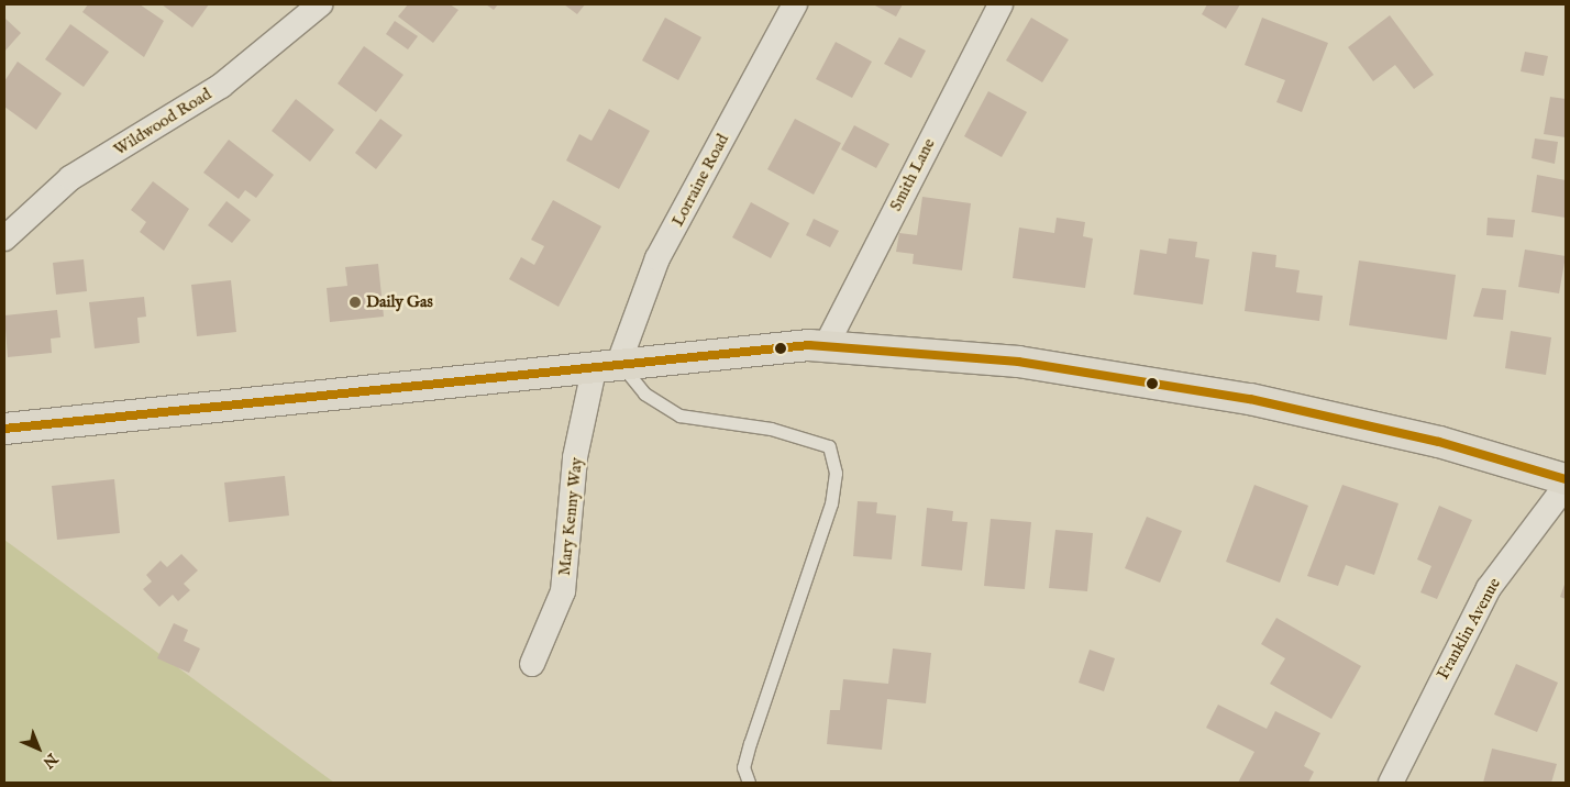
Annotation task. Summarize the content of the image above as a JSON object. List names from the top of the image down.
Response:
{
  "streets": {
    "street": [
      "Wildwood Road",
      "Smith Lane",
      "Lorraine Road",
      "Mary Kenny Way",
      "Franklin Avenue"
    ]
  },
  "crossings": [
    ["Lorraine Road", "Mary Kenny Way"]
  ],
  "places": ["Daily Gas"],
  "north": "bottom right"
}
